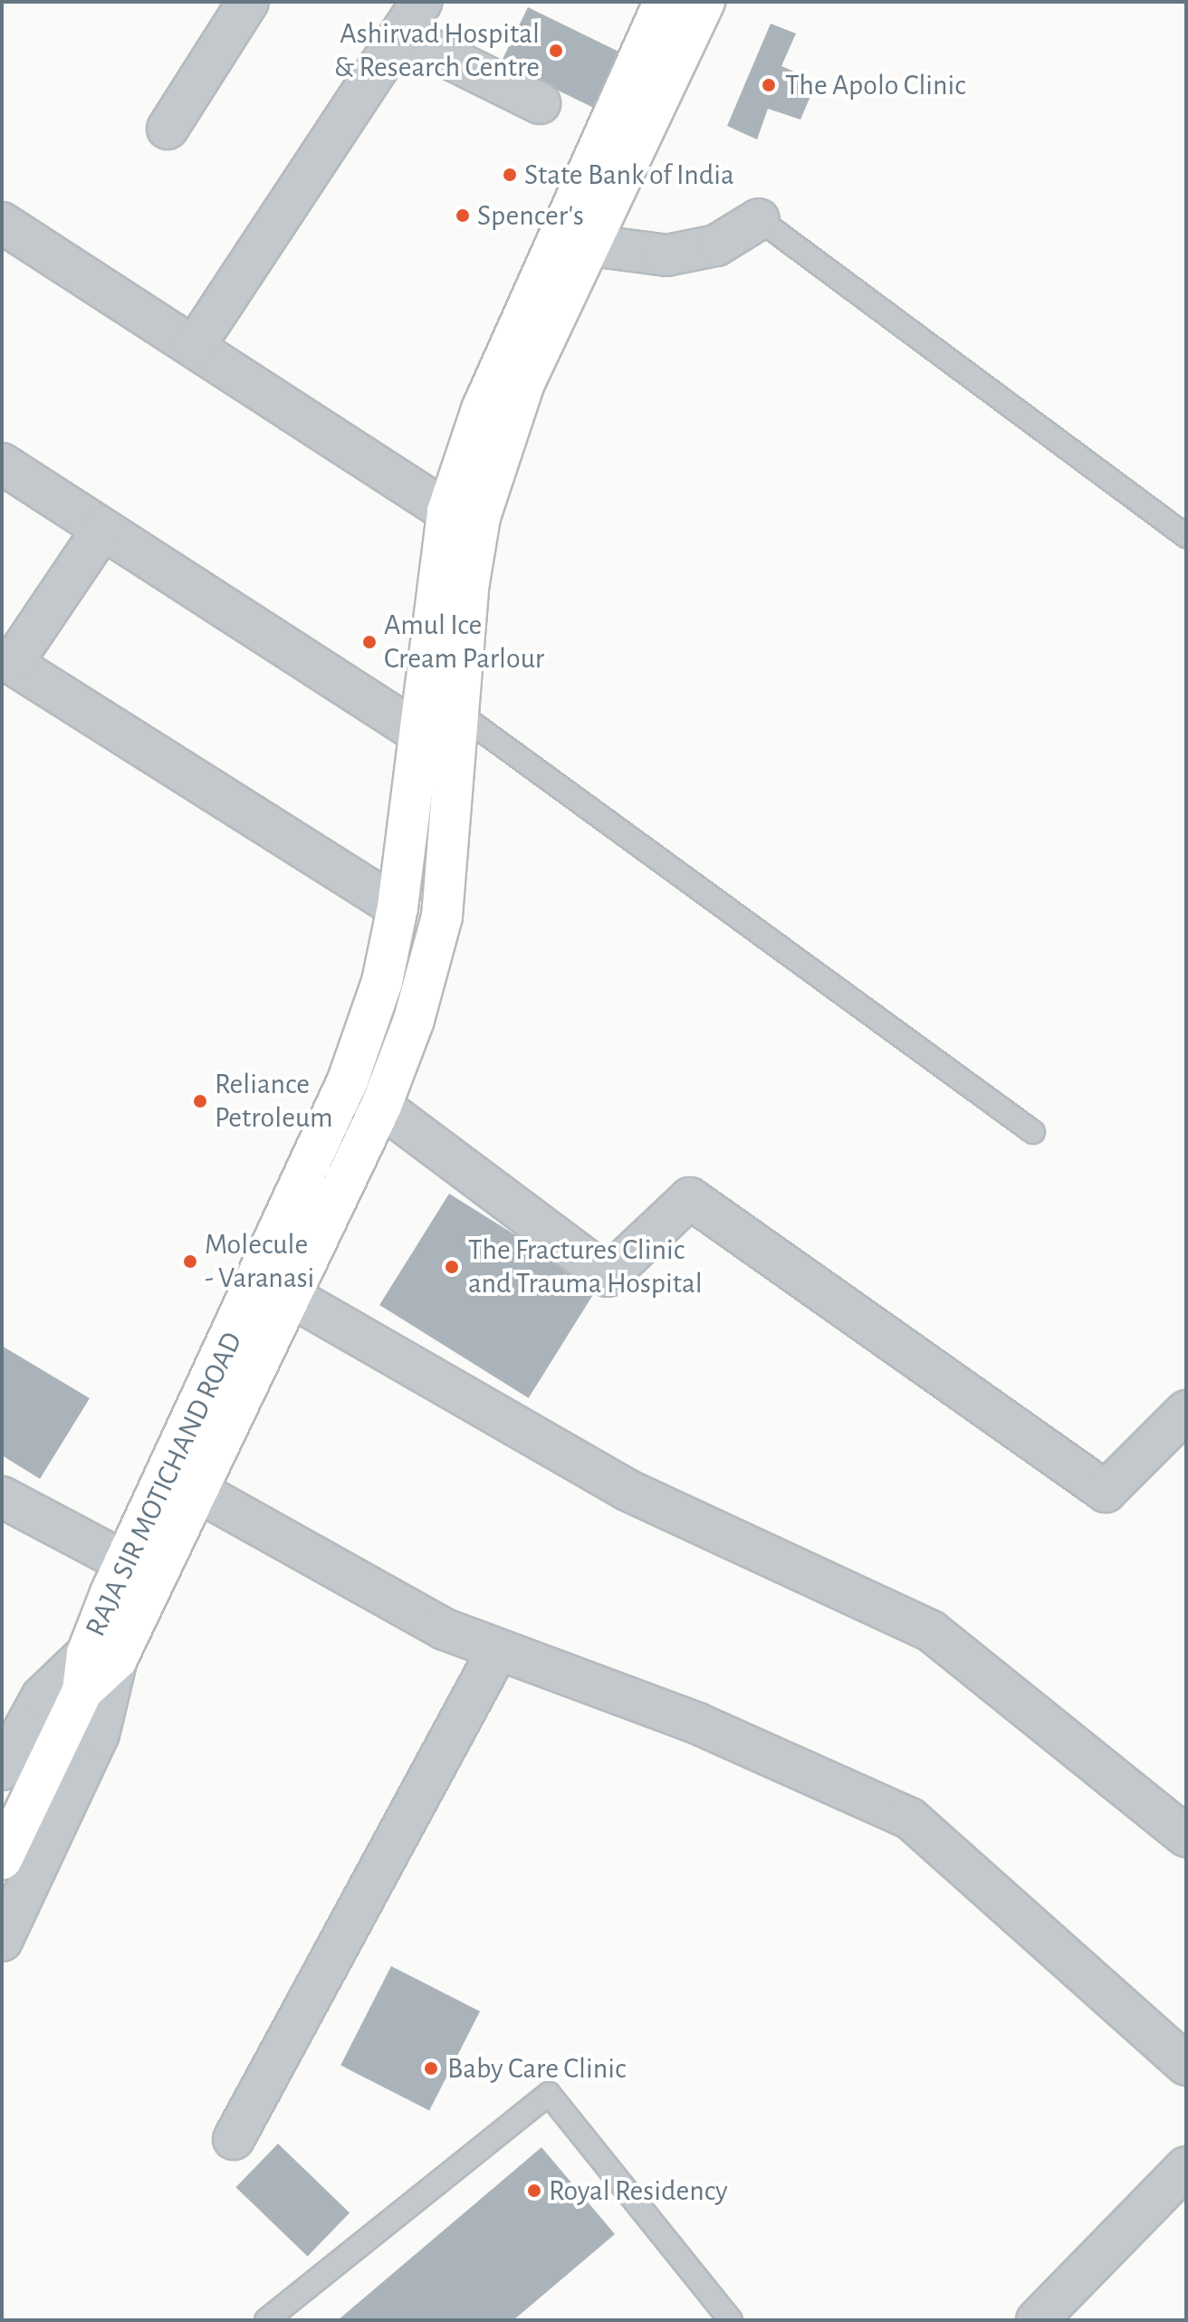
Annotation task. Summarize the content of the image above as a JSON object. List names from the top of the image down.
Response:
{
  "streets": {
    "main road": ["RAJA SIR MOTICHAND ROAD"]
  },
  "places": [
    "Ashirvad Hospital & Research Centre",
    "The Apolo Clinic",
    "State Bank of India",
    "Spencer's",
    "Amul Ice Cream Parlour",
    "Reliance Petroleum",
    "Molecule - Varanasi",
    "The Fractures Clinic and Trauma Hospital",
    "Baby Care Clinic",
    "Royal Residency"
  ]
}
